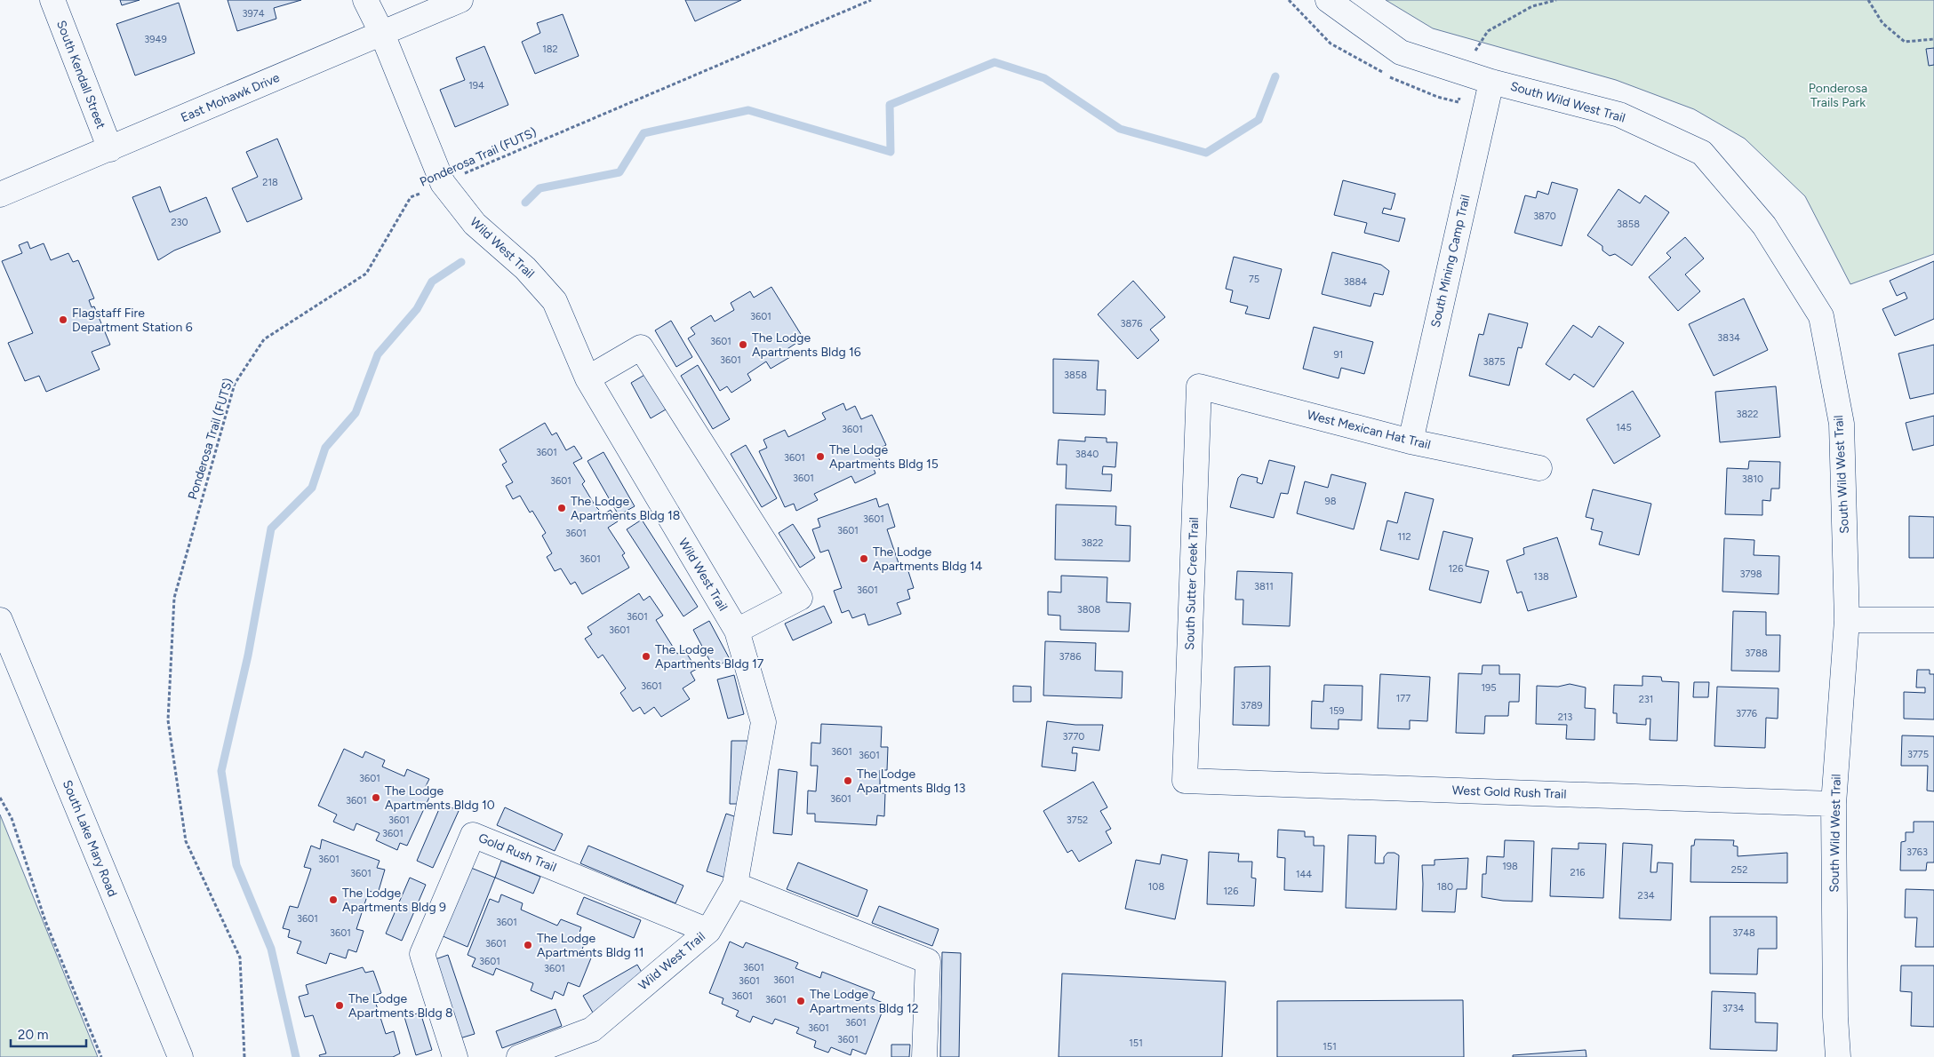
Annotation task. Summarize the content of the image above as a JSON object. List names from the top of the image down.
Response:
{
  "streets": {
    "street": [
      "South Kendall Street",
      "East Mohawk Drive",
      "South Wild West Trail",
      "Wild West Trail",
      "South Mining Camp Trail",
      "West Mexican Hat Trail",
      "South Sutter Creek Trail",
      "West Gold Rush Trail",
      "South Lake Mary Road",
      "Gold Rush Trail"
    ],
    "path": ["Ponderosa Trail (FUTS)"]
  },
  "crossings": [
    ["South Kendall Street", "East Mohawk Drive"],
    ["East Mohawk Drive", "Wild West Trail"],
    ["South Wild West Trail", "South Mining Camp Trail"],
    ["South Wild West Trail", "West Gold Rush Trail"],
    ["Ponderosa Trail (FUTS)", "Wild West Trail"],
    ["Wild West Trail", "Gold Rush Trail"],
    ["South Mining Camp Trail", "West Mexican Hat Trail"],
    ["West Mexican Hat Trail", "South Sutter Creek Trail"],
    ["South Sutter Creek Trail", "West Gold Rush Trail"]
  ],
  "parks": ["Ponderosa Trails Park"],
  "places": [
    "Flagstaff Fire Department Station 6",
    "The Lodge Apartments Bldg 16",
    "The Lodge Apartments Bldg 15",
    "The Lodge Apartments Bldg 18",
    "The Lodge Apartments Bldg 14",
    "The Lodge Apartments Bldg 17",
    "The Lodge Apartments Bldg 13",
    "The Lodge Apartments Bldg 10",
    "The Lodge Apartments Bldg 9",
    "The Lodge Apartments Bldg 11",
    "The Lodge Apartments Bldg 12",
    "The Lodge Apartments Bldg 8"
  ],
  "house_numbers": [
    "3974",
    "3949",
    "182",
    "194",
    "218",
    "3870",
    "230",
    "3858",
    "75",
    "3884",
    "3601",
    "3876",
    "3834",
    "3601",
    "91",
    "3601",
    "3875",
    "3858",
    "3822",
    "145",
    "3601",
    "3601",
    "3840",
    "3601",
    "3601",
    "3810",
    "3601",
    "98",
    "3601",
    "3601",
    "3601",
    "112",
    "3822",
    "3601",
    "126",
    "3798",
    "138",
    "3811",
    "3601",
    "3808",
    "3601",
    "3601",
    "3788",
    "3786",
    "3601",
    "195",
    "177",
    "231",
    "3789",
    "159",
    "3776",
    "213",
    "3770",
    "3601",
    "3775",
    "3601",
    "3601",
    "3601",
    "3601",
    "3601",
    "3752",
    "3601",
    "3763",
    "3601",
    "198",
    "252",
    "216",
    "3601",
    "144",
    "108",
    "180",
    "126",
    "234",
    "3601",
    "3601",
    "3601",
    "3748",
    "3601",
    "3601",
    "3601",
    "3601",
    "3601",
    "3601",
    "3601",
    "3601",
    "3734",
    "3601",
    "3601",
    "3601",
    "151",
    "151"
  ],
  "scale_bar": "20 m"
}
